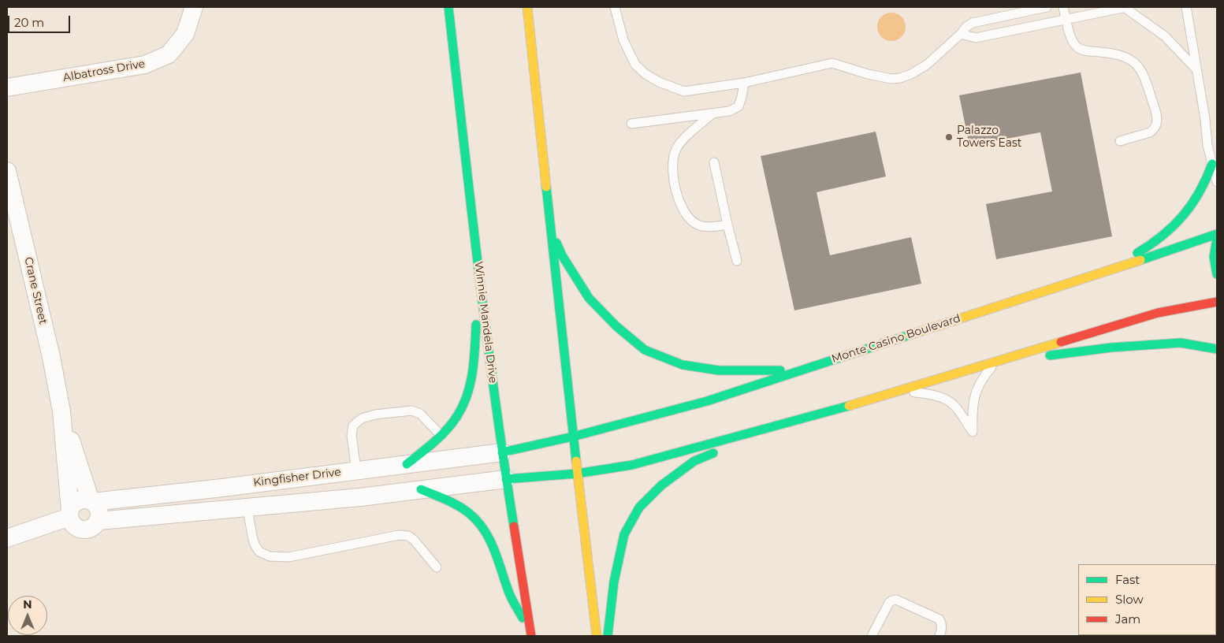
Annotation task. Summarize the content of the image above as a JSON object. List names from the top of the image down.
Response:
{
  "streets": {
    "main road": ["Winnie Mandela Drive", "Monte Casino Boulevard"],
    "street": ["Albatross Drive", "Crane Street", "Kingfisher Drive"]
  },
  "crossings": [
    ["Crane Street", "Kingfisher Drive"],
    ["Winnie Mandela Drive", "Monte Casino Boulevard"],
    ["Winnie Mandela Drive", "Kingfisher Drive"],
    ["Monte Casino Boulevard", "Kingfisher Drive"]
  ],
  "places": ["Palazzo Towers East"],
  "legend": ["Fast", "Slow", "Jam"],
  "scale_bar": "20 m",
  "north": "top"
}
